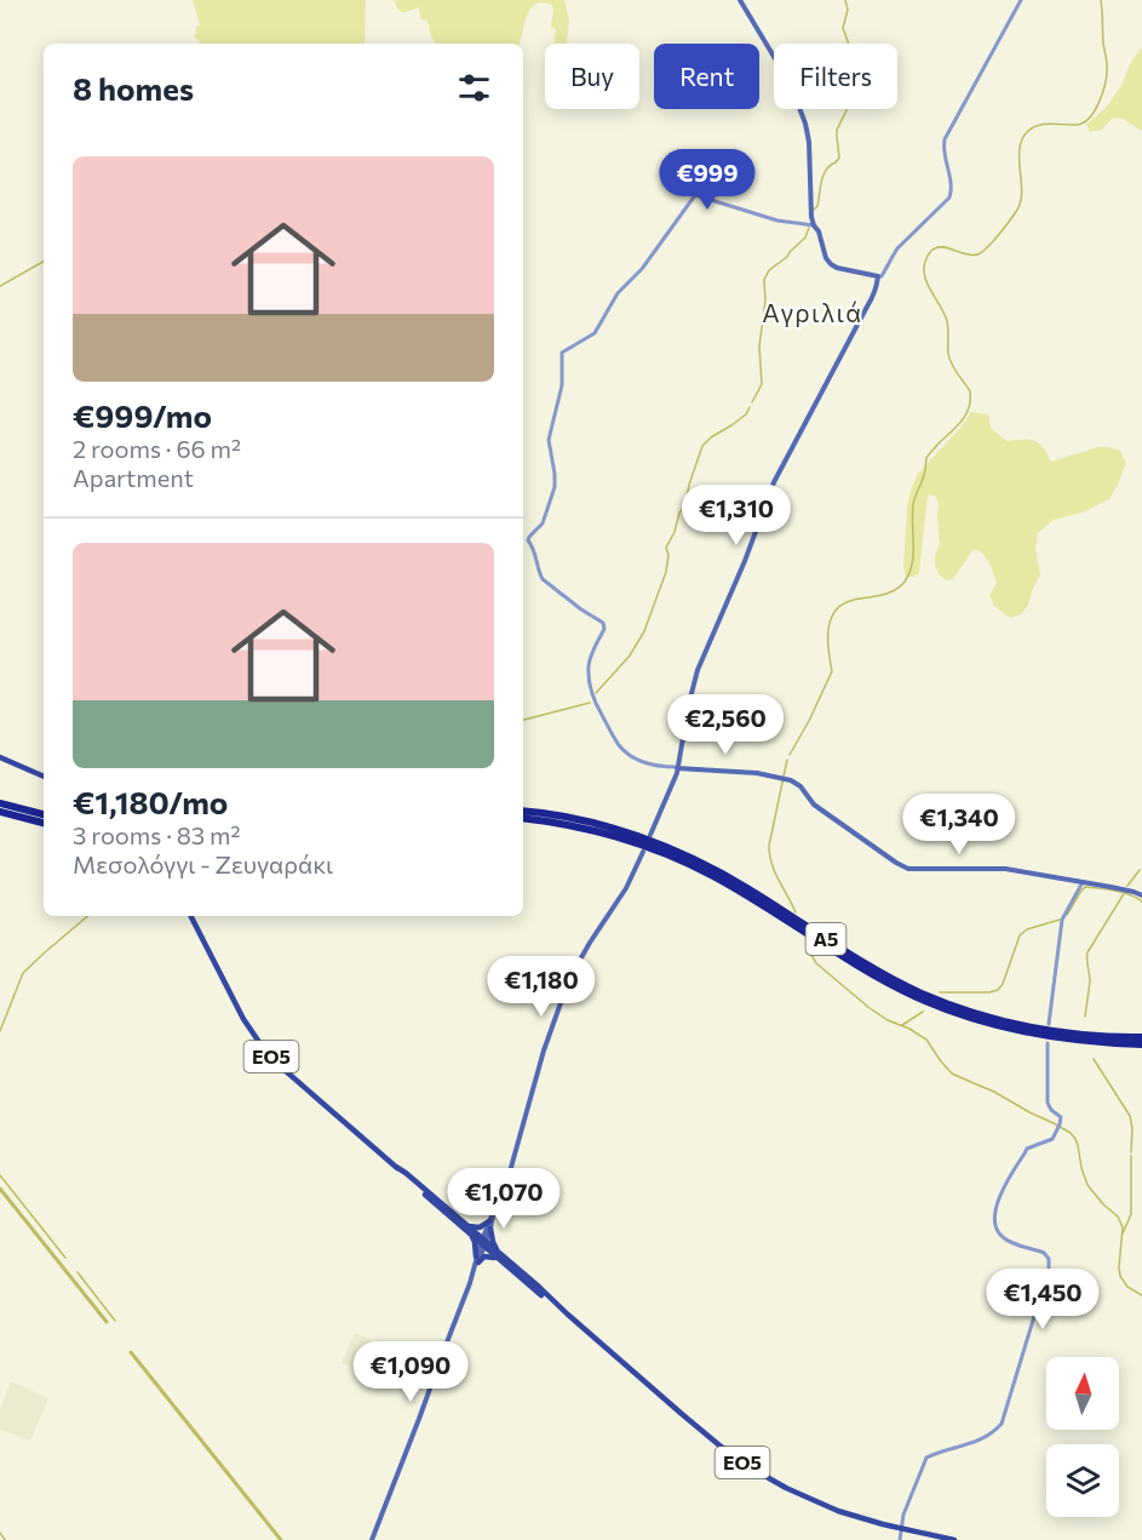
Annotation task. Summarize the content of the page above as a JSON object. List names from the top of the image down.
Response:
{
  "streets": {
    "highway": ["Α5"],
    "main road": ["ΕΟ5"]
  },
  "districts": ["Αγριλιά"],
  "north": "top",
  "page": {
    "chip": ["Buy", "Rent", "Filters"],
    "heading": "8 homes",
    "list": [
      {
        "name": "€999/mo",
        "note": "2 rooms · 66 m² · Apartment"
      },
      {
        "name": "€1,180/mo",
        "note": "3 rooms · 83 m² · Μεσολόγγι - Ζευγαράκι"
      }
    ],
    "price": [
      "€999",
      "€1,310",
      "€2,560",
      "€1,340",
      "€1,180",
      "€1,070",
      "€1,450",
      "€1,090"
    ]
  }
}
